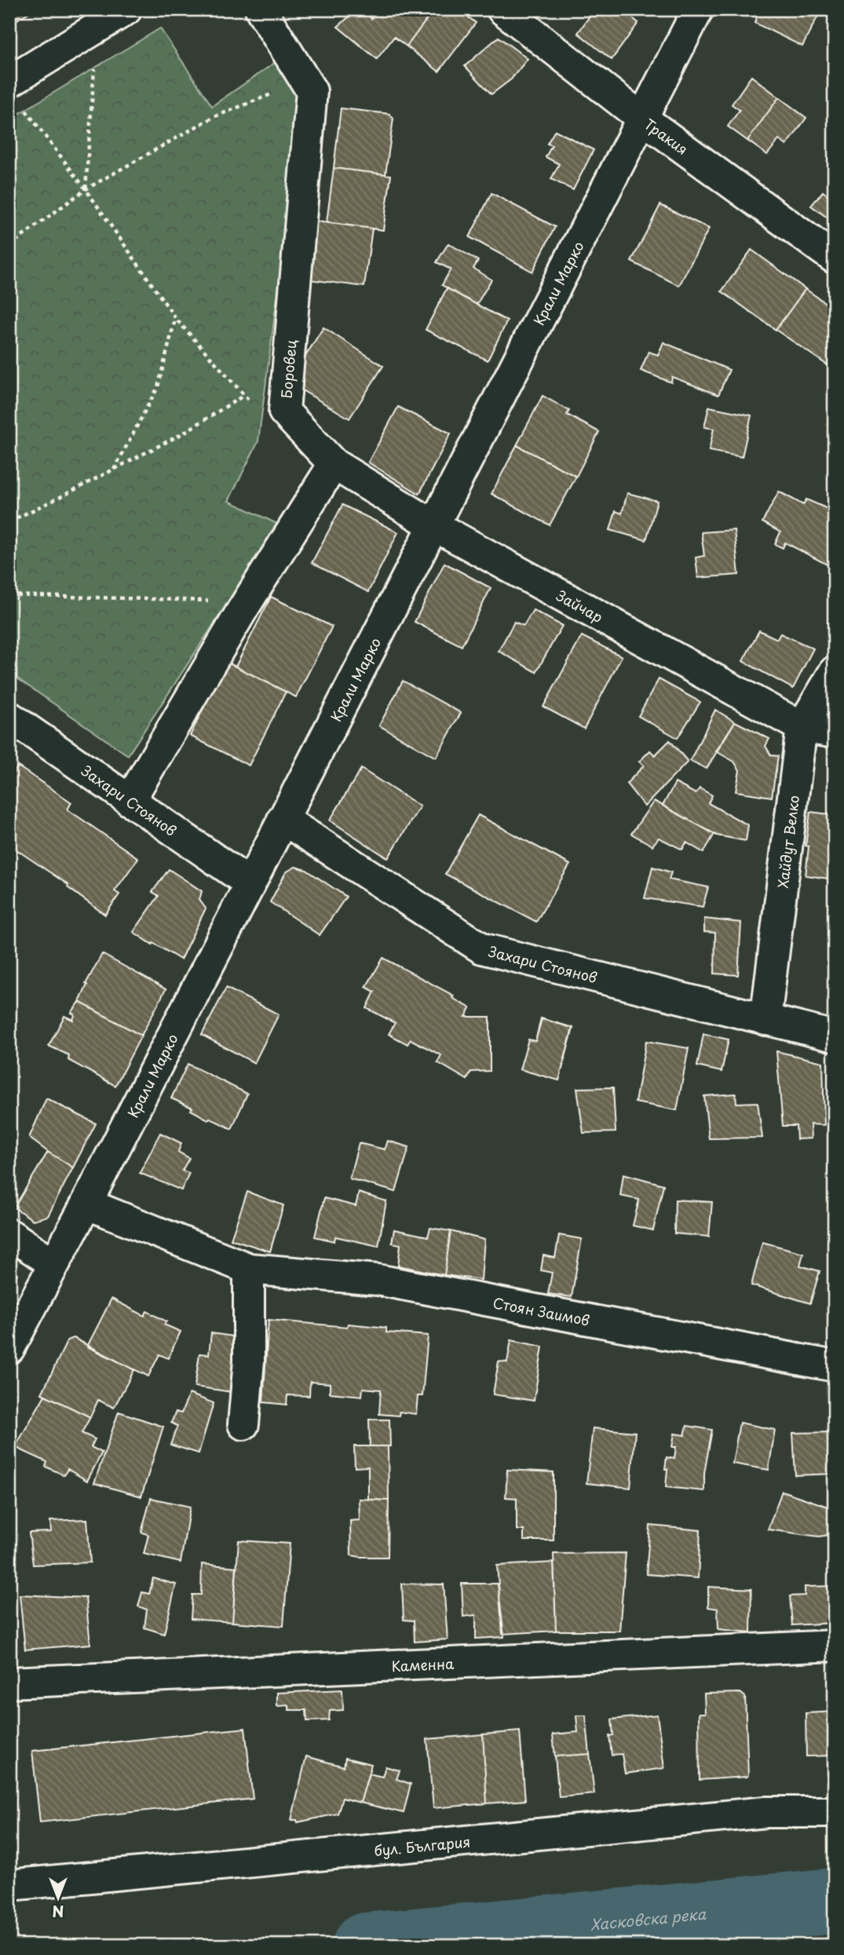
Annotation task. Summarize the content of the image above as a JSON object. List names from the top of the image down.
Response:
{
  "streets": {
    "street": [
      "Тракия",
      "Крали Марко",
      "Боровец",
      "Зайчар",
      "Захари Стоянов",
      "Хайдут Велко",
      "Стоян Заимов",
      "Каменна",
      "бул. България"
    ]
  },
  "crossings": [
    ["Тракия", "Крали Марко"],
    ["Крали Марко", "Зайчар"],
    ["Крали Марко", "Захари Стоянов"],
    ["Крали Марко", "Стоян Заимов"],
    ["Боровец", "Зайчар"],
    ["Зайчар", "Хайдут Велко"],
    ["Захари Стоянов", "Хайдут Велко"]
  ],
  "water": ["Хасковска река"],
  "north": "bottom"
}
